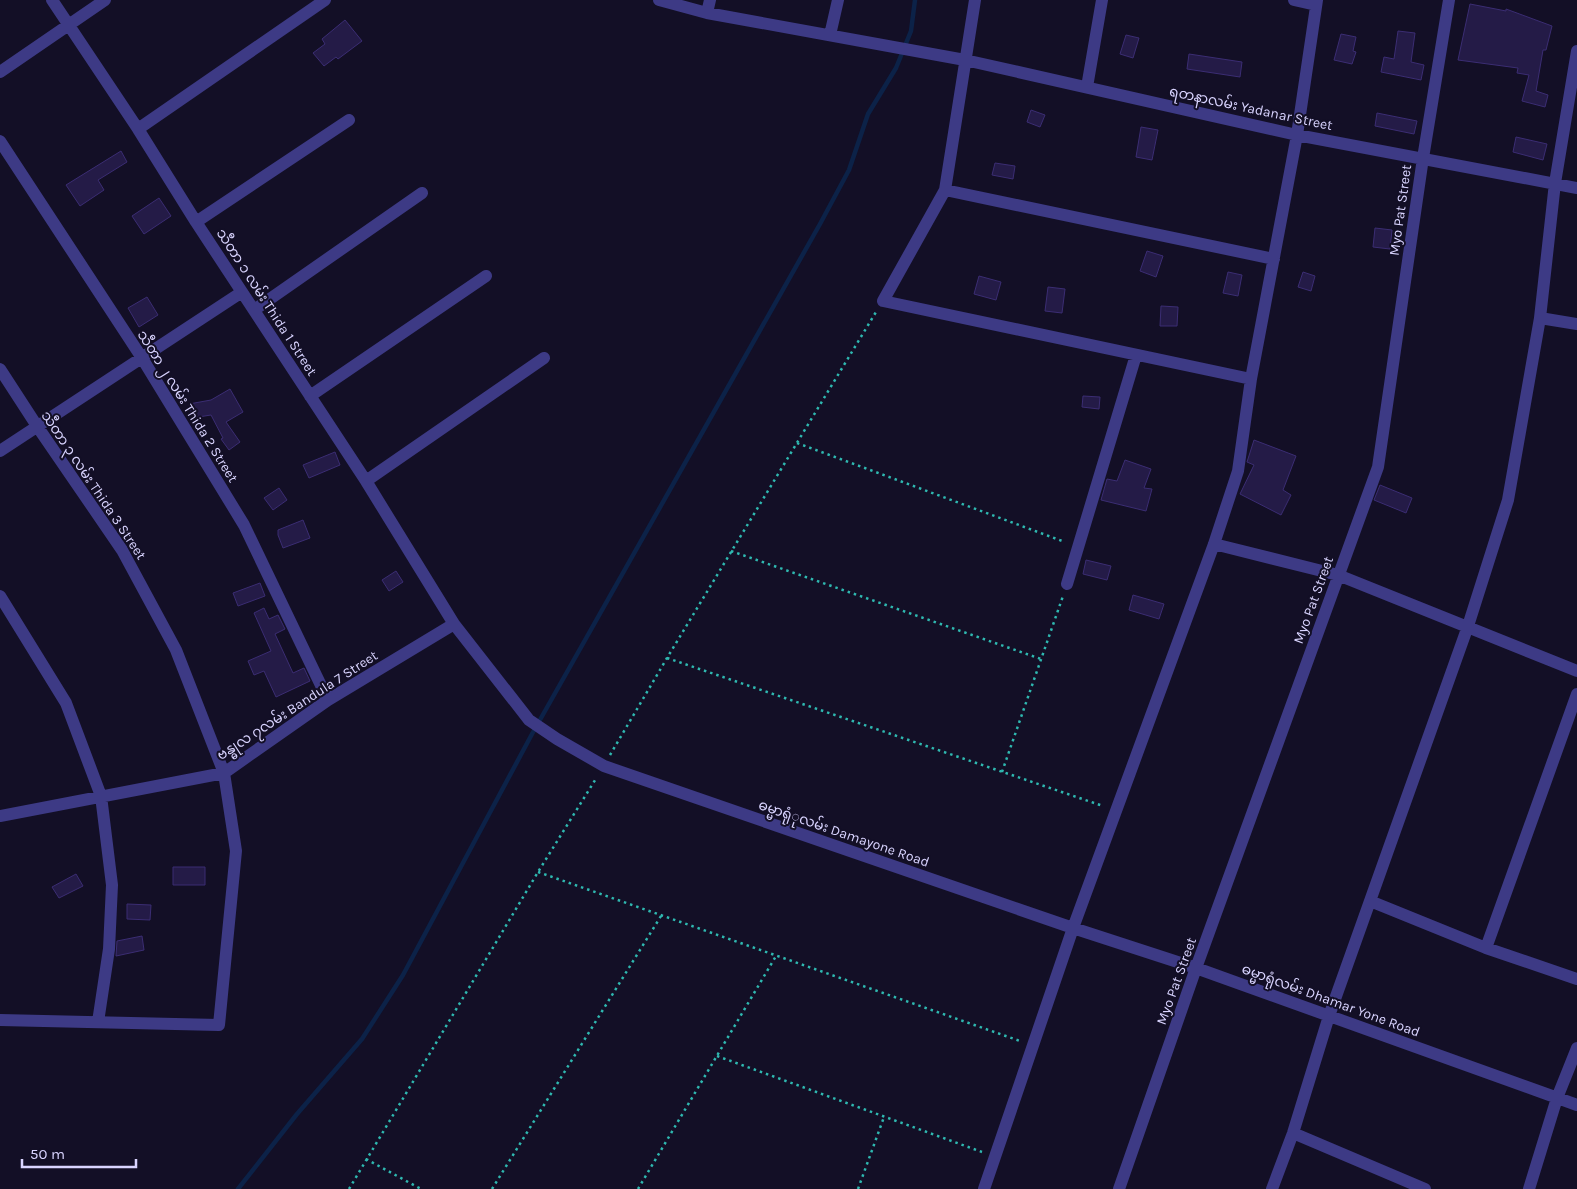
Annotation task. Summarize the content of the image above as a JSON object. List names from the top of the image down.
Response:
{
  "streets": {
    "street": [
      "ရတနာလမ်း Yadanar Street",
      "Myo Pat Street",
      "သီတာ ၁ လမ်း Thida 1 Street",
      "သီတာ ၂ လမ်း Thida 2 Street",
      "သီတာ ၃ လမ်း Thida 3 Street",
      "ဗန္ဓုလ ၇လမ်း Bandula 7 Street",
      "ဓမ္မာရုံုလမ်း Damayone Road",
      "ဓမ္မာရုံလမ်း Dhamar Yone Road"
    ]
  },
  "crossings": [
    ["ရတနာလမ်း Yadanar Street", "Myo Pat Street"],
    ["Myo Pat Street", "ဓမ္မာရုံလမ်း Dhamar Yone Road"],
    ["သီတာ ၁ လမ်း Thida 1 Street", "ဗန္ဓုလ ၇လမ်း Bandula 7 Street"],
    ["သီတာ ၁ လမ်း Thida 1 Street", "ဓမ္မာရုံုလမ်း Damayone Road"],
    ["သီတာ ၂ လမ်း Thida 2 Street", "ဗန္ဓုလ ၇လမ်း Bandula 7 Street"],
    ["သီတာ ၃ လမ်း Thida 3 Street", "ဗန္ဓုလ ၇လမ်း Bandula 7 Street"],
    ["ဓမ္မာရုံုလမ်း Damayone Road", "ဓမ္မာရုံလမ်း Dhamar Yone Road"]
  ],
  "scale_bar": "50 m"
}
